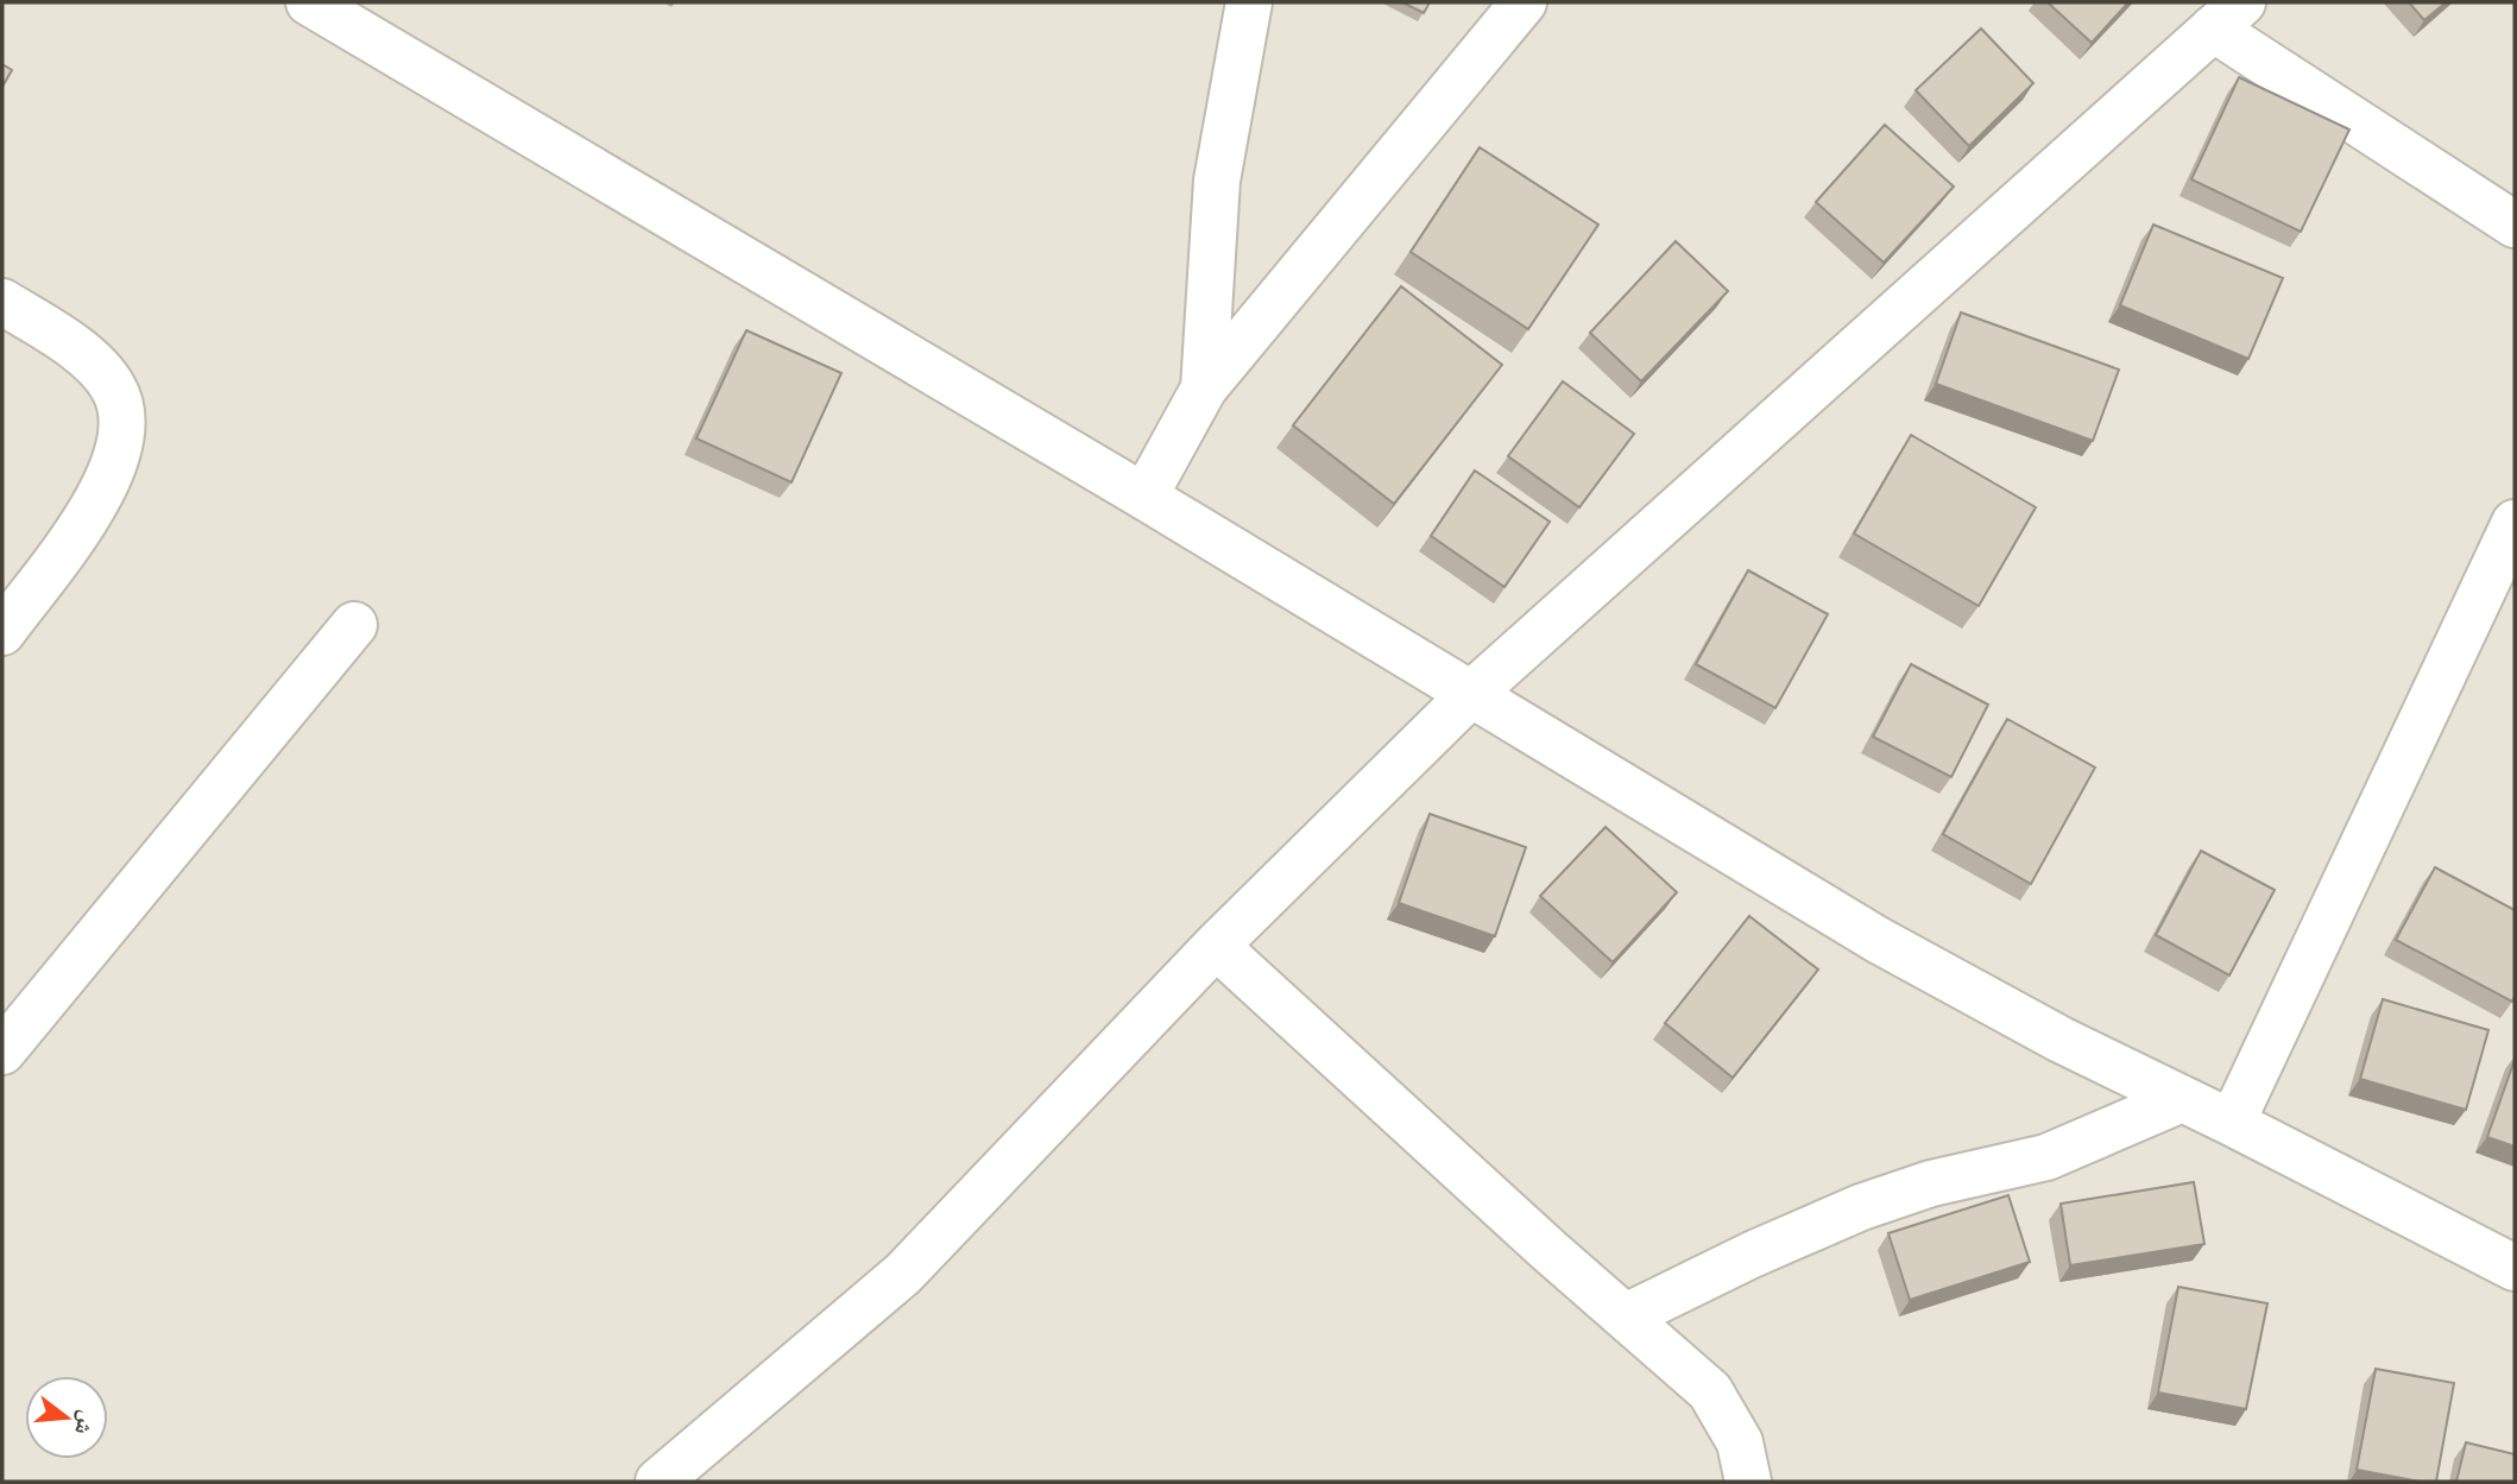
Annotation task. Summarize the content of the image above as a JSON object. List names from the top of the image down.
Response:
{
  "north": "right"
}
